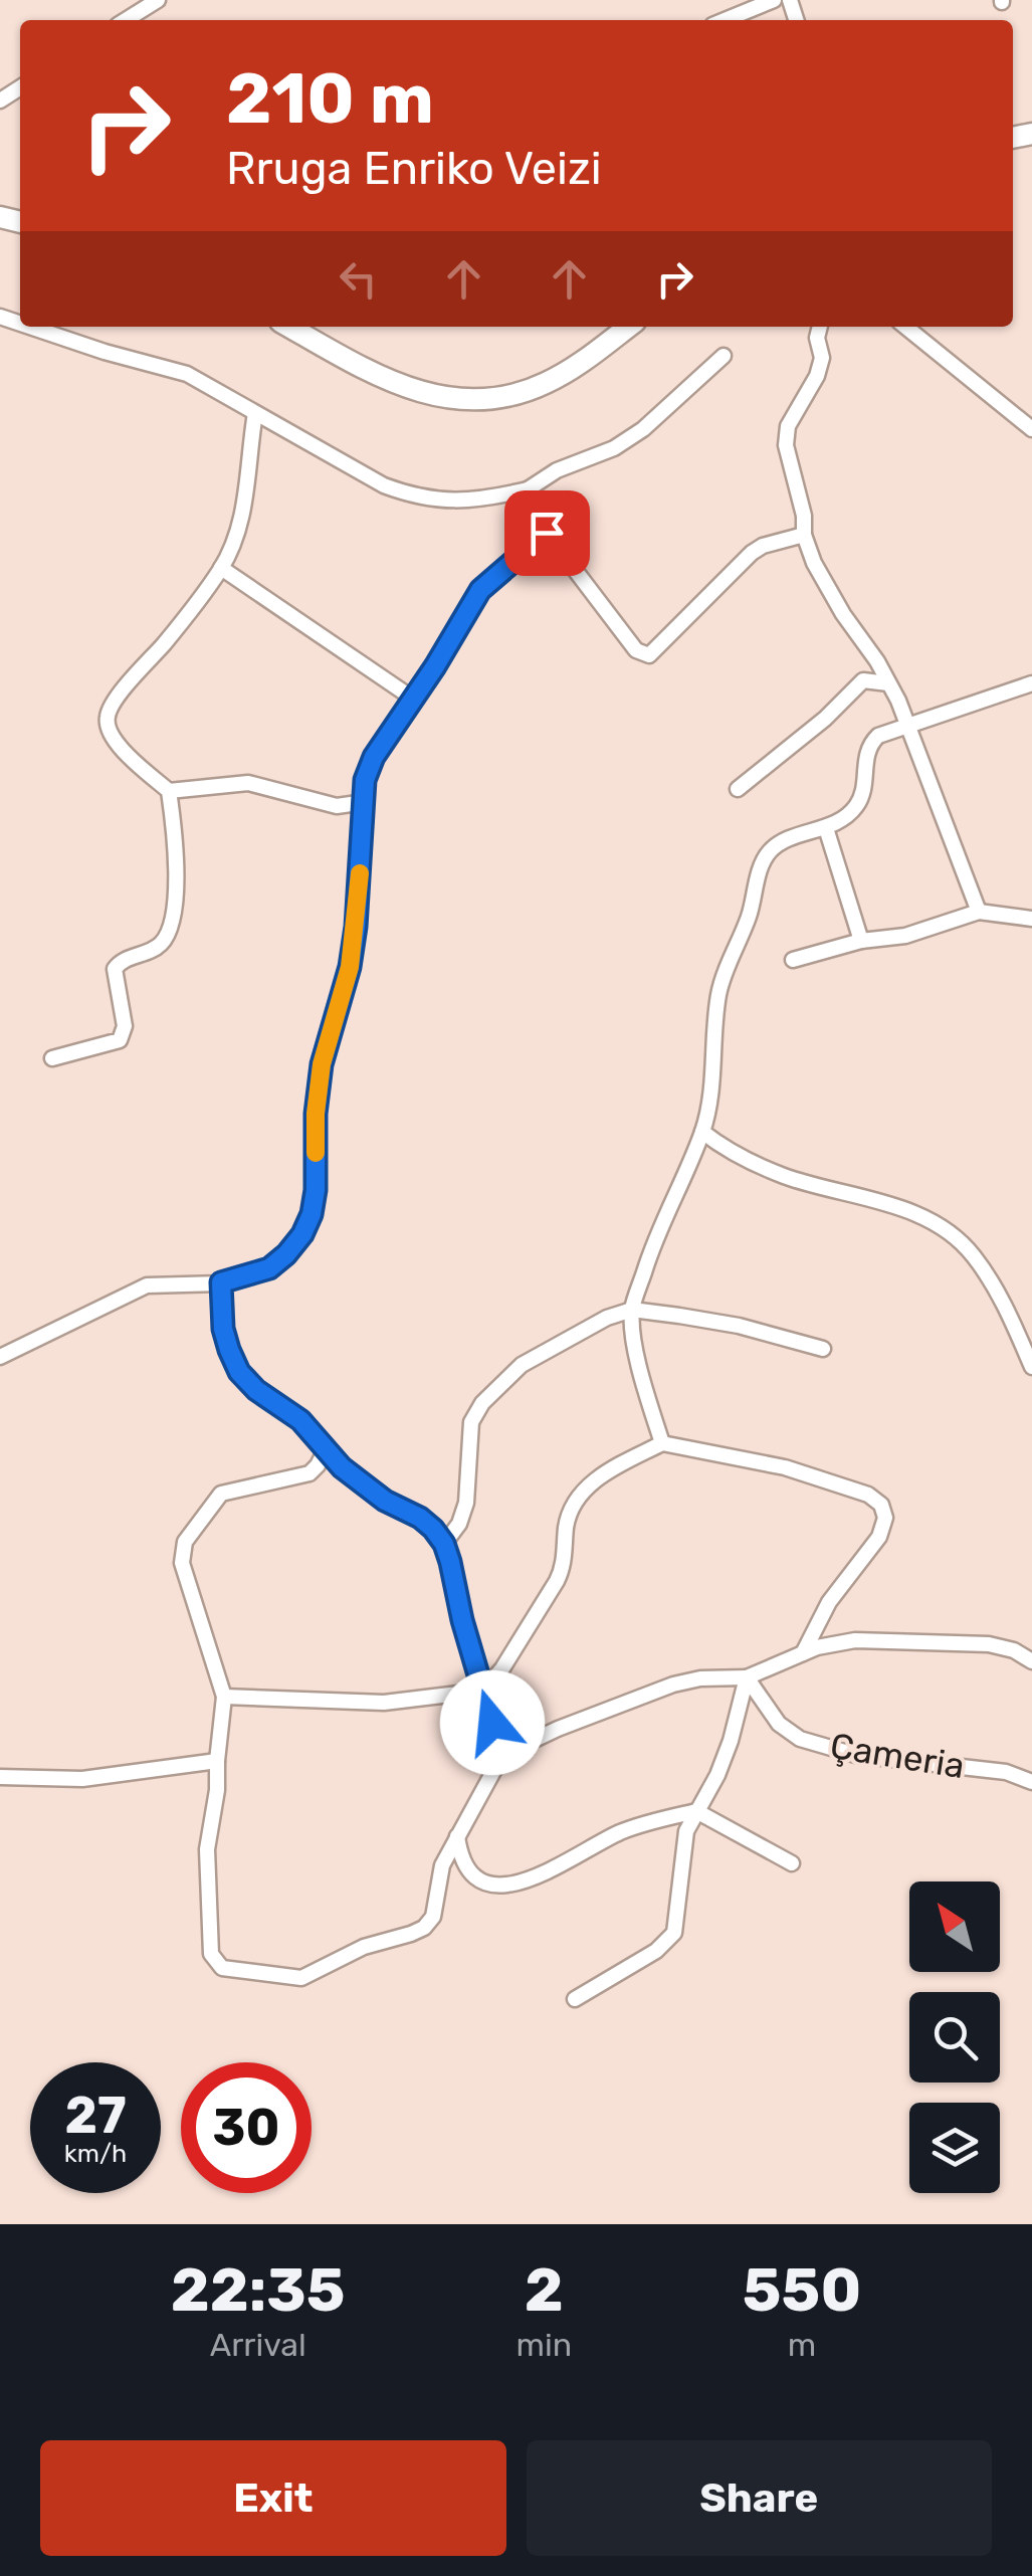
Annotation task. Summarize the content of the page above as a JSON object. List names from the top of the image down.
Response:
{
  "streets": {
    "street": ["Çameria"]
  },
  "north": "top left",
  "page": {
    "turn": ["210 m", "Rruga Enriko Veizi"],
    "speed": "27 km/h",
    "limit": "30",
    "eta": [
      "22:35",
      "Arrival",
      "2",
      "min",
      "550",
      "m"
    ],
    "buttons": ["Exit", "Share"]
  }
}
